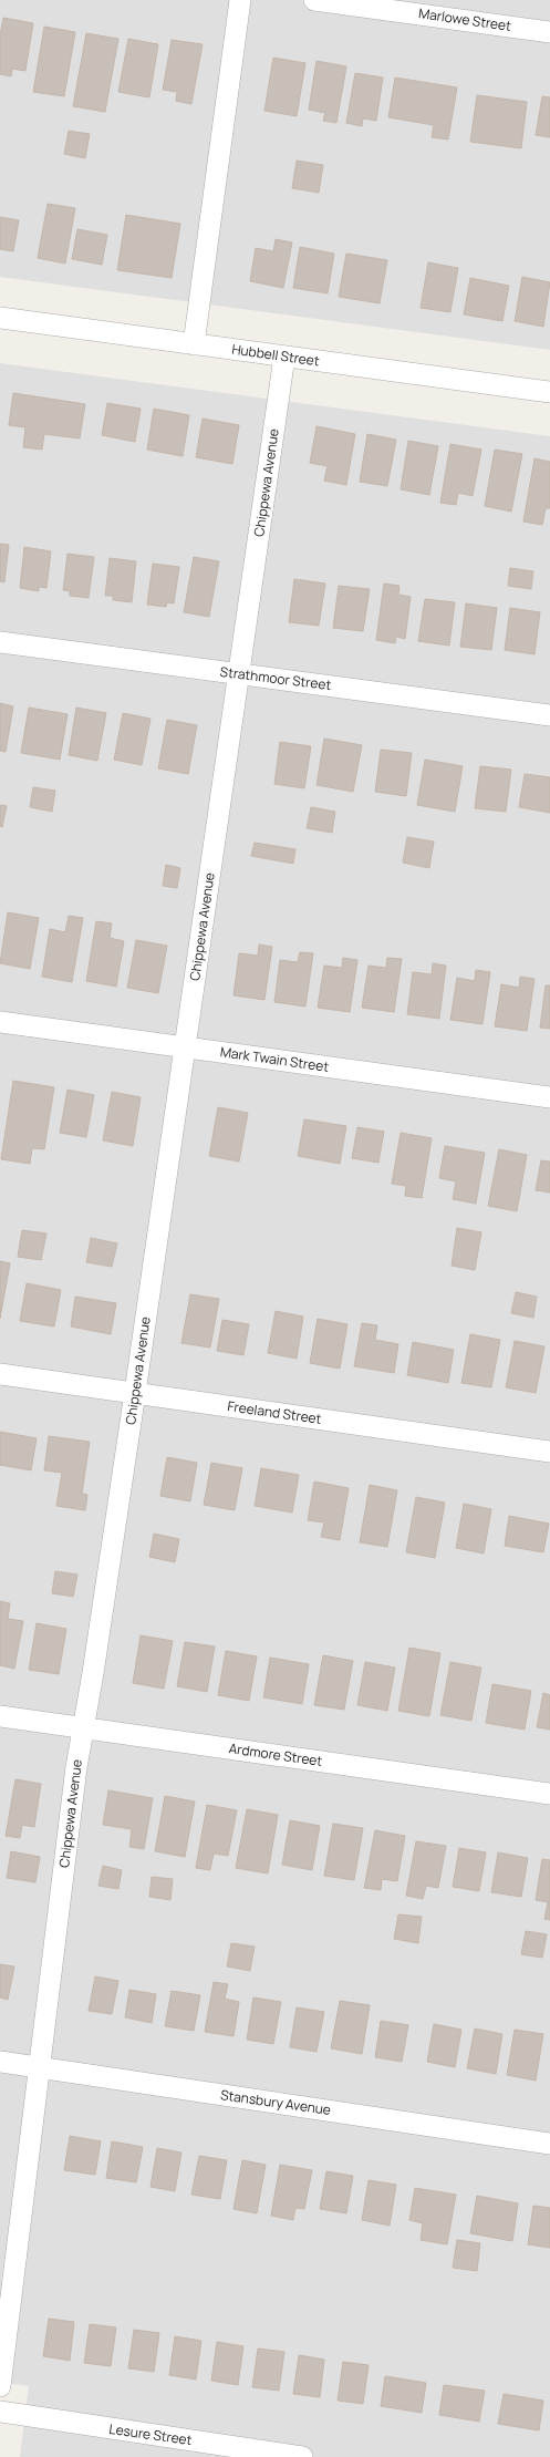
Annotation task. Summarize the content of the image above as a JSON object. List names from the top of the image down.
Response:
{
  "streets": {
    "street": [
      "Marlowe Street",
      "Hubbell Street",
      "Chippewa Avenue",
      "Strathmoor Street",
      "Mark Twain Street",
      "Freeland Street",
      "Ardmore Street",
      "Stansbury Avenue",
      "Lesure Street"
    ]
  },
  "crossings": [
    ["Hubbell Street", "Chippewa Avenue"],
    ["Chippewa Avenue", "Strathmoor Street"],
    ["Chippewa Avenue", "Mark Twain Street"],
    ["Chippewa Avenue", "Freeland Street"],
    ["Chippewa Avenue", "Ardmore Street"],
    ["Chippewa Avenue", "Stansbury Avenue"]
  ]
}
